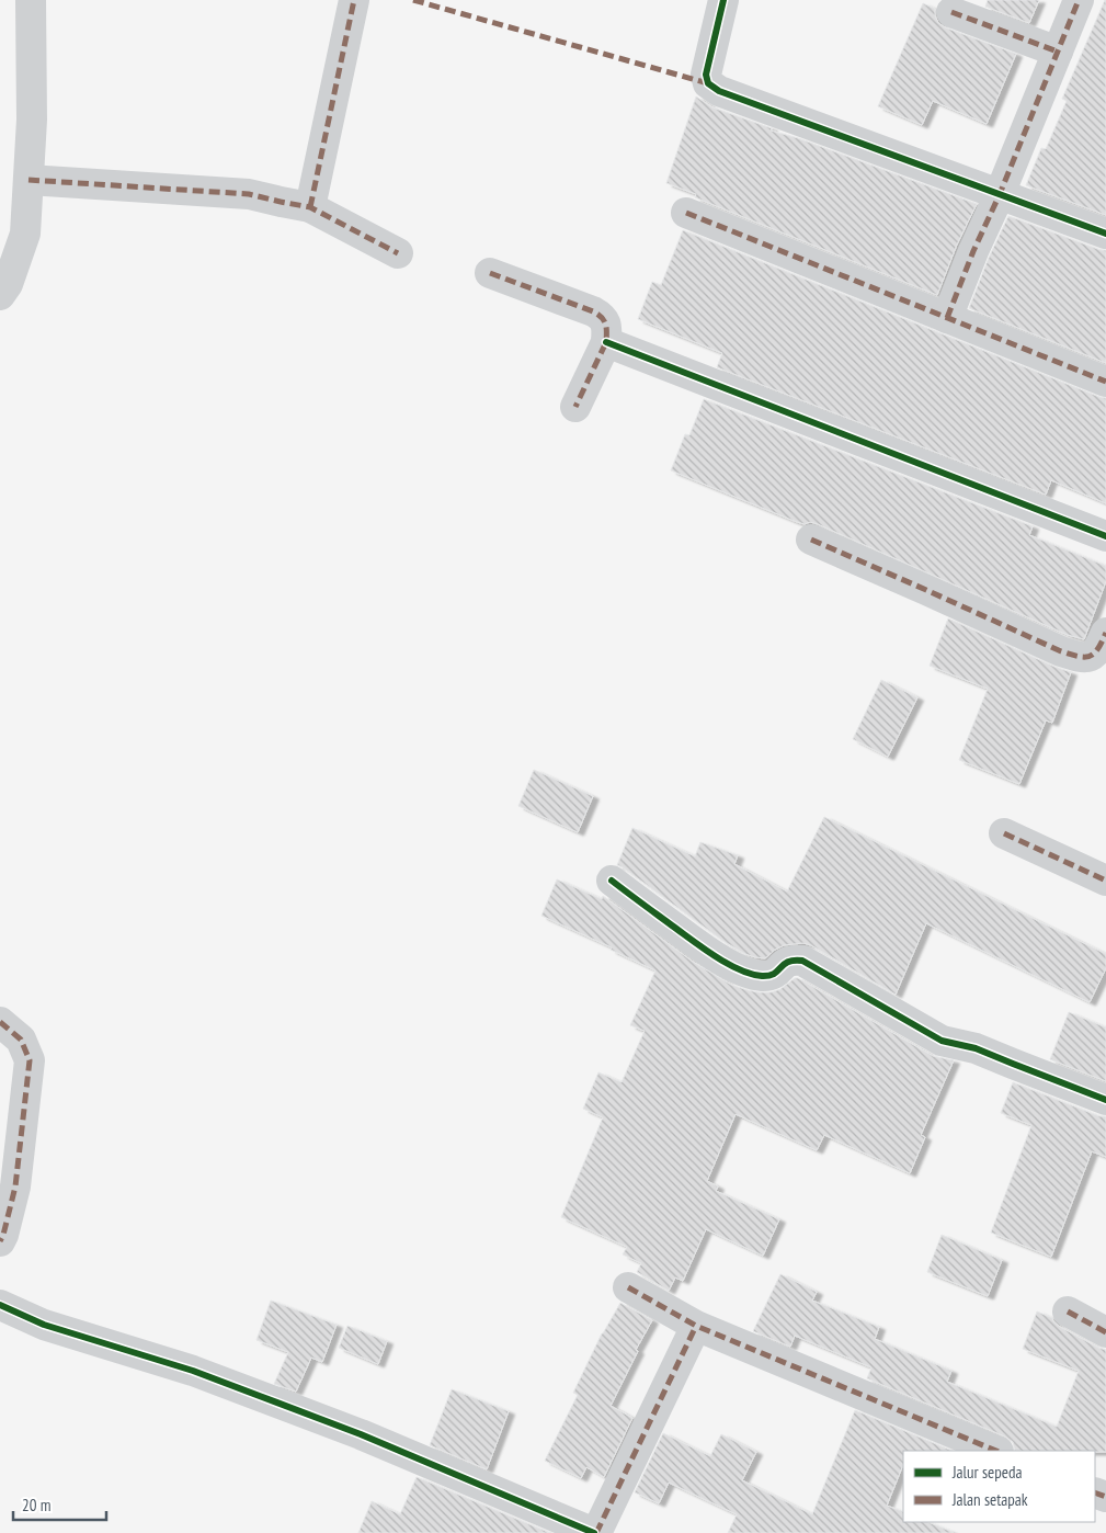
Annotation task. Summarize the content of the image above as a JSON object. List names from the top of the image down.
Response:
{
  "legend": ["Jalur sepeda", "Jalan setapak"],
  "scale_bar": "20 m"
}
